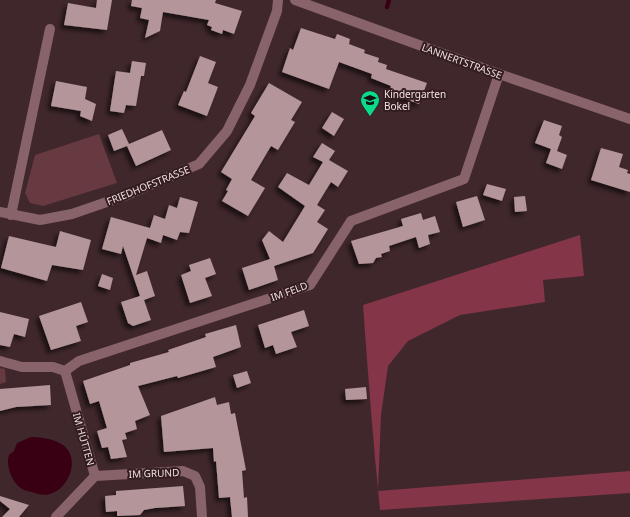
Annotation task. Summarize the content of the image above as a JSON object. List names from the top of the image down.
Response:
{
  "streets": {
    "street": [
      "LANNERTSTRASSE",
      "FRIEDHOFSTRASSE",
      "IM FELD",
      "IM HÜTTEN",
      "IM GRUND"
    ]
  },
  "crossings": [
    ["LANNERTSTRASSE", "IM FELD"],
    ["IM FELD", "IM HÜTTEN"],
    ["IM HÜTTEN", "IM GRUND"]
  ],
  "places": {
    "school or university": ["Kindergarten Bokel"]
  }
}
